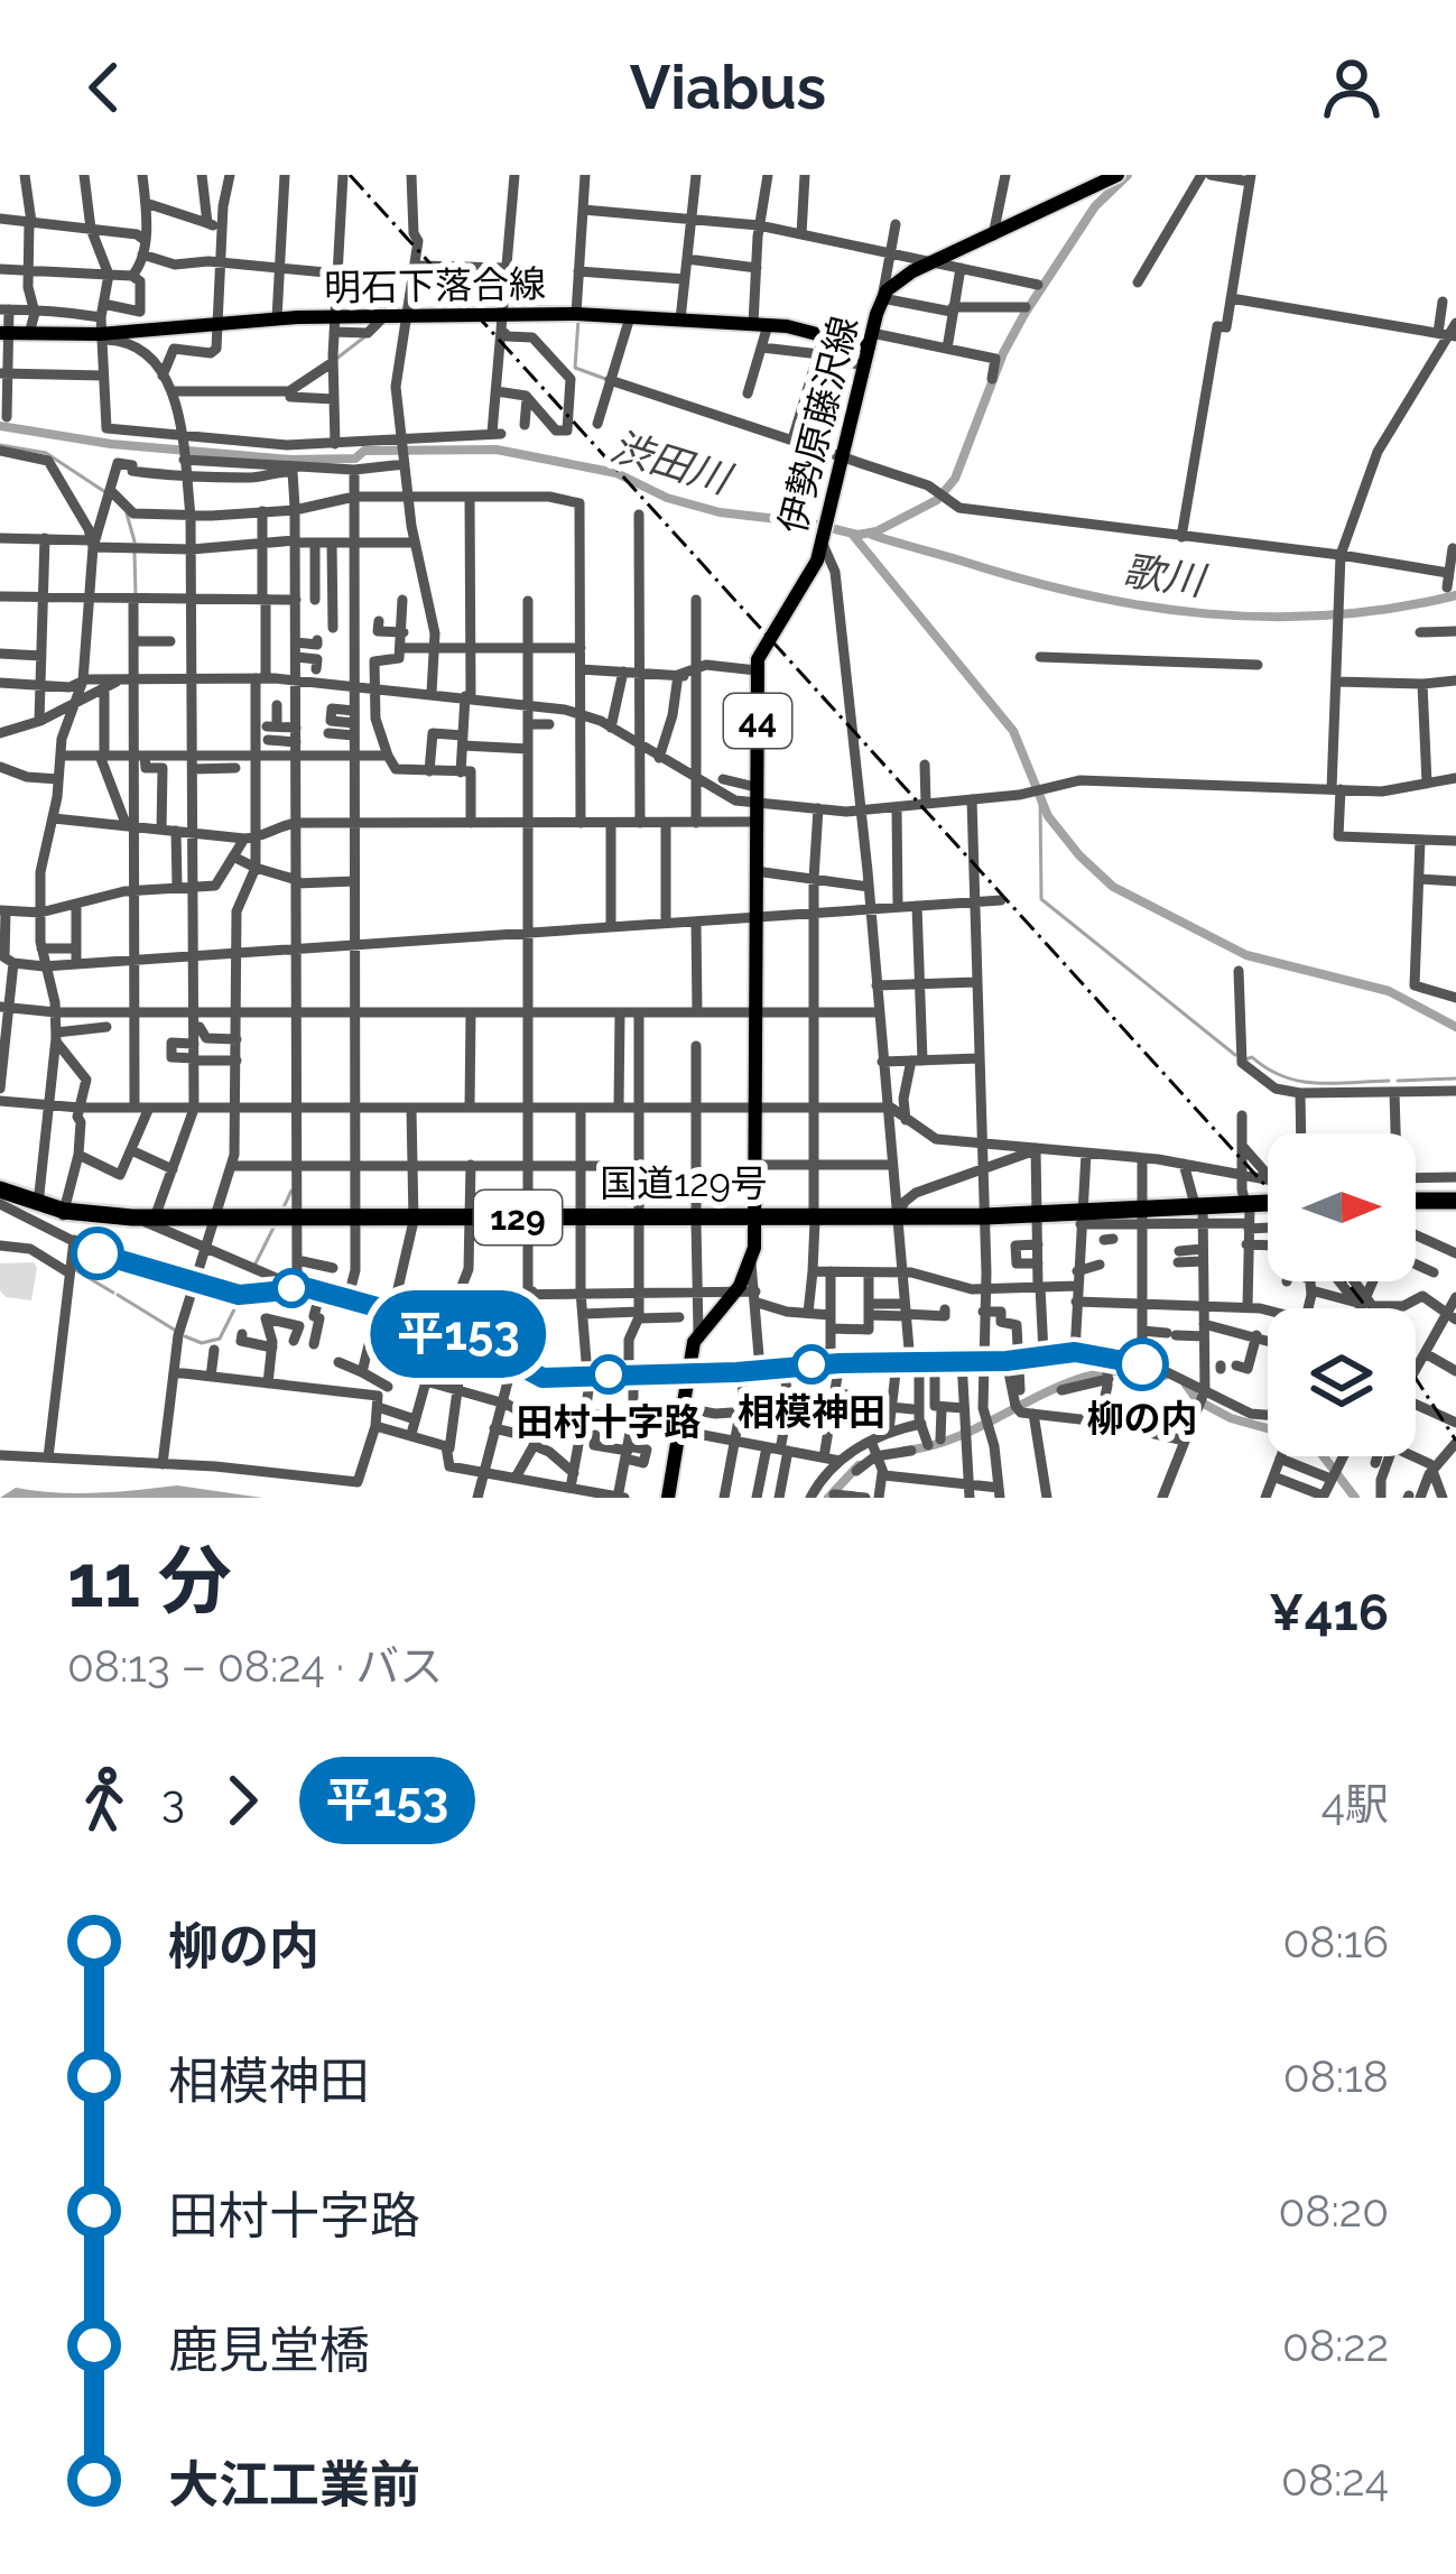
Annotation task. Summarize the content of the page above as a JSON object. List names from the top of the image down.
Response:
{
  "streets": {
    "highway": ["国道129号", "129"],
    "main road": ["明石下落合線", "伊勢原藤沢線", "44"]
  },
  "crossings": [
    ["明石下落合線", "伊勢原藤沢線"],
    ["伊勢原藤沢線", "国道129号"]
  ],
  "water": ["渋田川", "歌川"],
  "places": ["相模神田", "柳の内", "田村十字路"],
  "lines": ["bus line 平153"],
  "north": "right",
  "page": {
    "header": "Viabus",
    "on_map": "平153",
    "heading": ["11 分", "08:13 – 08:24 · バス", "¥416"],
    "legs": ["3", "平153", "4駅"],
    "list": [
      {
        "name": "柳の内",
        "value": "08:16"
      },
      {
        "name": "相模神田",
        "value": "08:18"
      },
      {
        "name": "田村十字路",
        "value": "08:20"
      },
      {
        "name": "鹿見堂橋",
        "value": "08:22"
      },
      {
        "name": "大江工業前",
        "value": "08:24"
      }
    ]
  }
}
